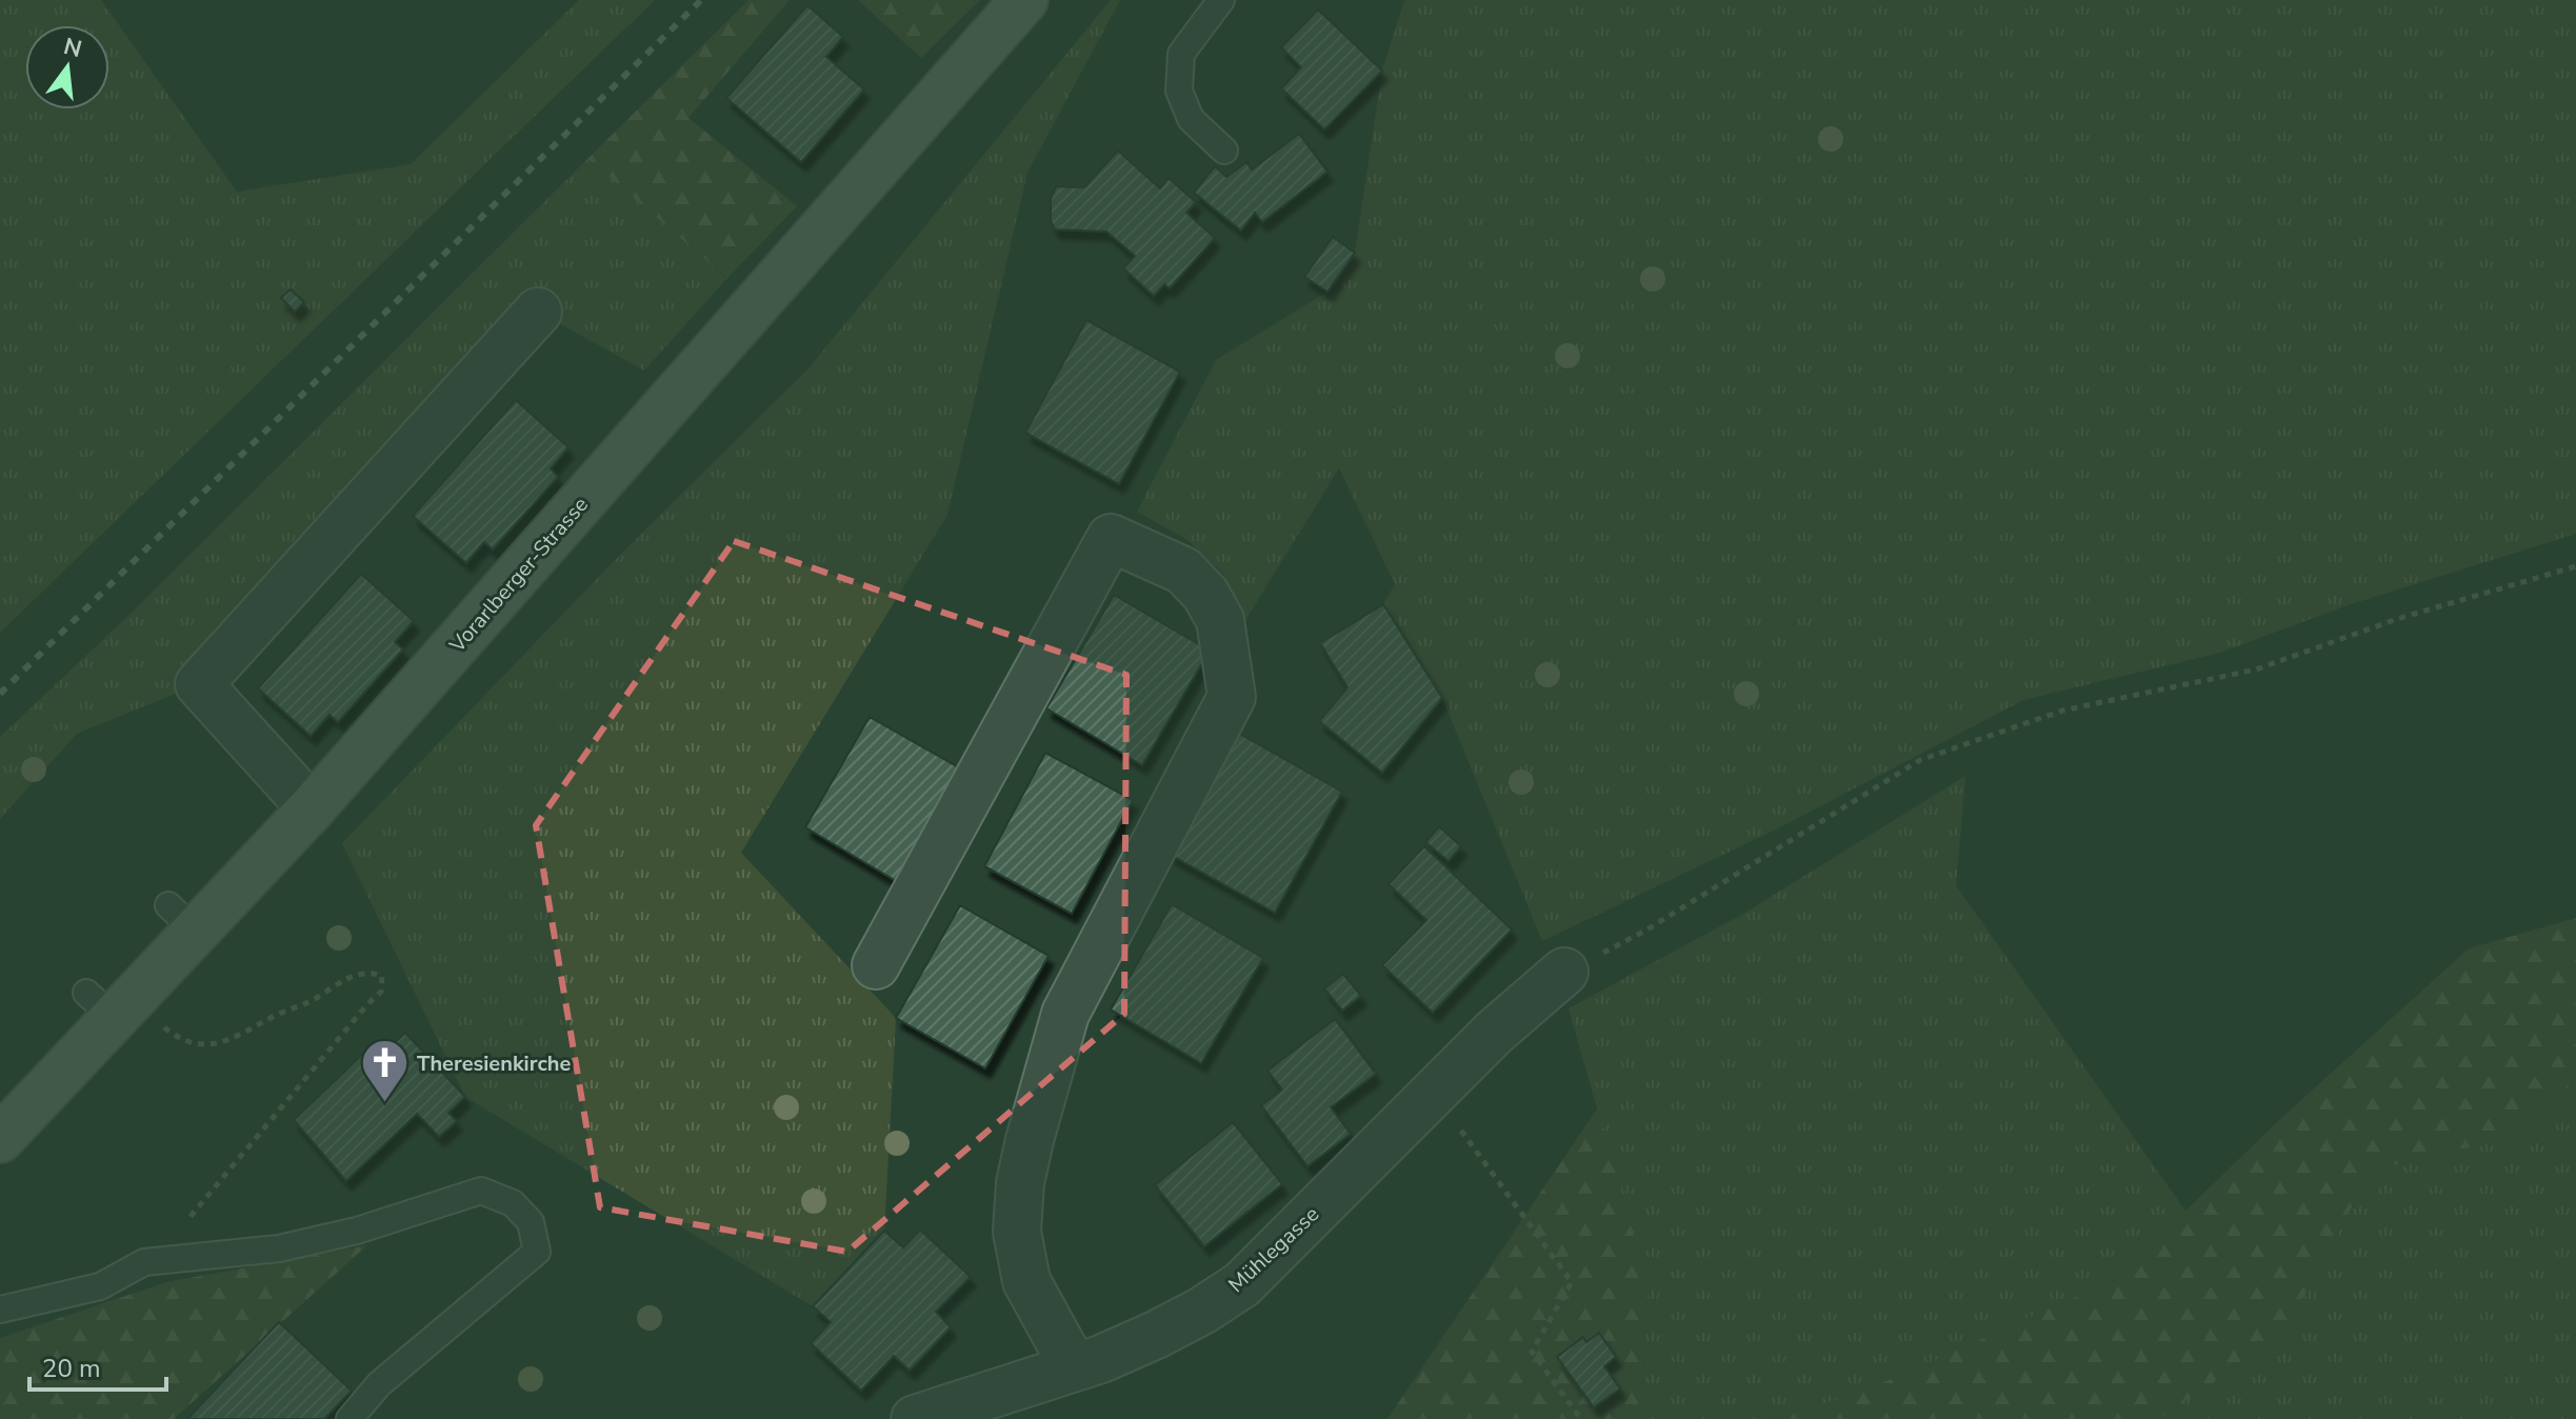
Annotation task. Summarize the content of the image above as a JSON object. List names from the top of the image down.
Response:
{
  "streets": {
    "main road": ["Vorarlberger-Strasse"],
    "street": ["Mühlegasse"]
  },
  "places": {
    "church": ["Theresienkirche"]
  },
  "scale_bar": "20 m",
  "north": "top"
}
